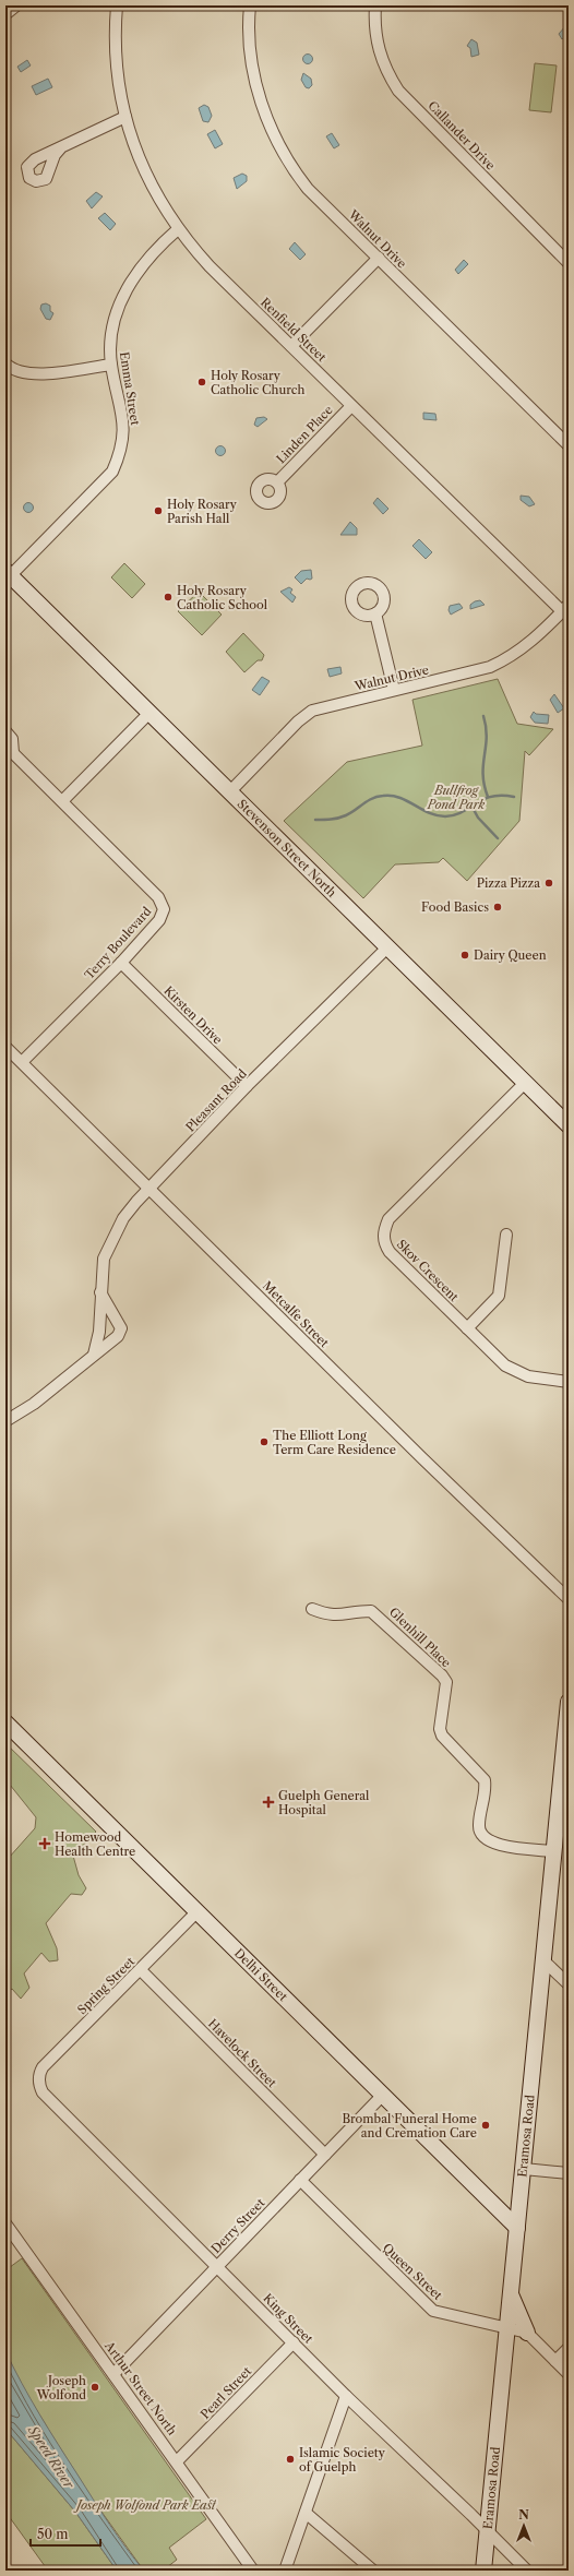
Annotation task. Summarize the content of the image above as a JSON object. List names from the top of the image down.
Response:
{
  "streets": {
    "main road": ["Stevenson Street North", "Delhi Street", "Eramosa Road"],
    "street": [
      "Callander Drive",
      "Walnut Drive",
      "Renfield Street",
      "Emma Street",
      "Linden Place",
      "Terry Boulevard",
      "Kirsten Drive",
      "Pleasant Road",
      "Skov Crescent",
      "Metcalfe Street",
      "Glenhill Place",
      "Spring Street",
      "Havelock Street",
      "Derry Street",
      "Queen Street",
      "King Street",
      "Arthur Street North",
      "Pearl Street"
    ]
  },
  "crossings": [
    ["Walnut Drive", "Renfield Street"],
    ["Walnut Drive", "Stevenson Street North"],
    ["Renfield Street", "Emma Street"],
    ["Renfield Street", "Linden Place"],
    ["Emma Street", "Stevenson Street North"],
    ["Stevenson Street North", "Pleasant Road"],
    ["Stevenson Street North", "Skov Crescent"],
    ["Terry Boulevard", "Kirsten Drive"],
    ["Terry Boulevard", "Metcalfe Street"],
    ["Kirsten Drive", "Pleasant Road"],
    ["Pleasant Road", "Metcalfe Street"],
    ["Glenhill Place", "Eramosa Road"],
    ["Delhi Street", "Spring Street"],
    ["Delhi Street", "Eramosa Road"],
    ["Delhi Street", "Derry Street"],
    ["Spring Street", "Havelock Street"],
    ["Spring Street", "King Street"],
    ["Havelock Street", "Derry Street"],
    ["Eramosa Road", "Queen Street"],
    ["Eramosa Road", "King Street"],
    ["Derry Street", "Queen Street"],
    ["Derry Street", "King Street"],
    ["Derry Street", "Arthur Street North"],
    ["King Street", "Pearl Street"],
    ["Arthur Street North", "Pearl Street"]
  ],
  "water": ["Speed River"],
  "parks": ["Bullfrog Pond Park", "Joseph Wolfond Park East"],
  "places": {
    "other": [
      "Holy Rosary Catholic Church",
      "Holy Rosary Parish Hall",
      "Holy Rosary Catholic School",
      "Pizza Pizza",
      "Food Basics",
      "Dairy Queen",
      "The Elliott Long Term Care Residence",
      "Brombal Funeral Home and Cremation Care",
      "Joseph Wolfond",
      "Islamic Society of Guelph"
    ],
    "health": ["Guelph General Hospital", "Homewood Health Centre"]
  },
  "scale_bar": "50 m",
  "north": "top"
}
